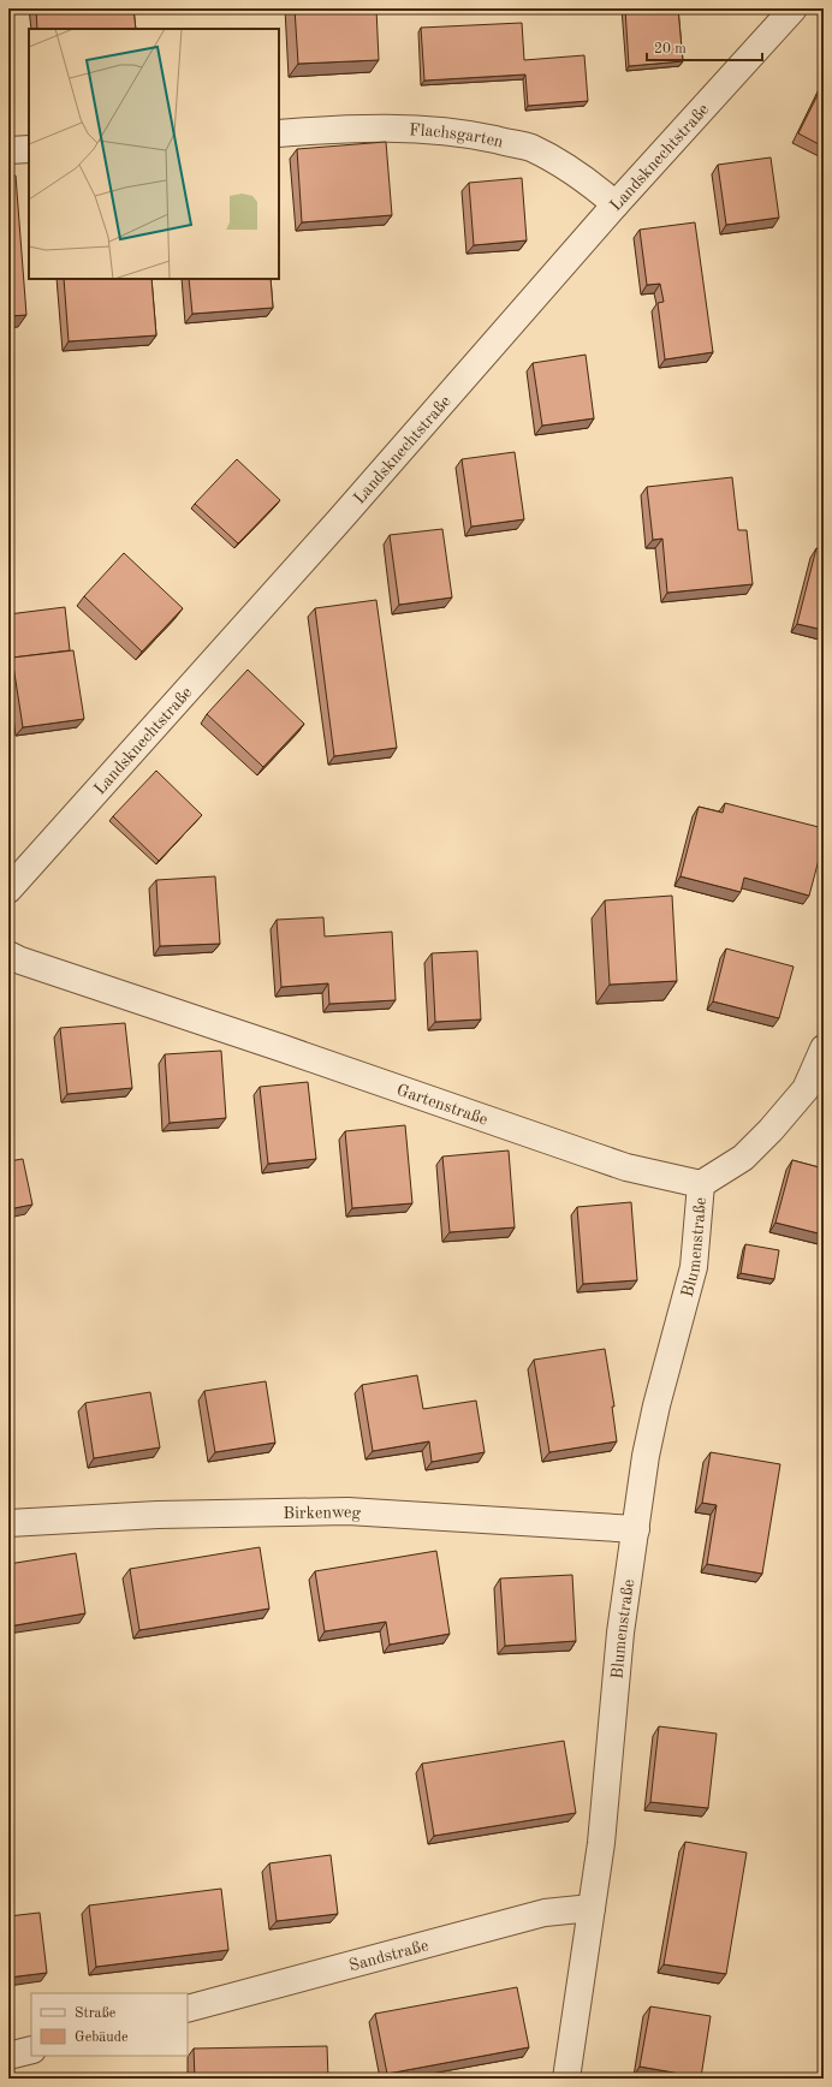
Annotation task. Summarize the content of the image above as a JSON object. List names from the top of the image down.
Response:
{
  "streets": {
    "street": [
      "Flachsgarten",
      "Landsknechtstraße",
      "Gartenstraße",
      "Blumenstraße",
      "Birkenweg",
      "Sandstraße"
    ]
  },
  "crossings": [
    ["Flachsgarten", "Landsknechtstraße"],
    ["Gartenstraße", "Blumenstraße"],
    ["Blumenstraße", "Birkenweg"],
    ["Blumenstraße", "Sandstraße"]
  ],
  "legend": ["Straße", "Gebäude"],
  "scale_bar": "20 m"
}
